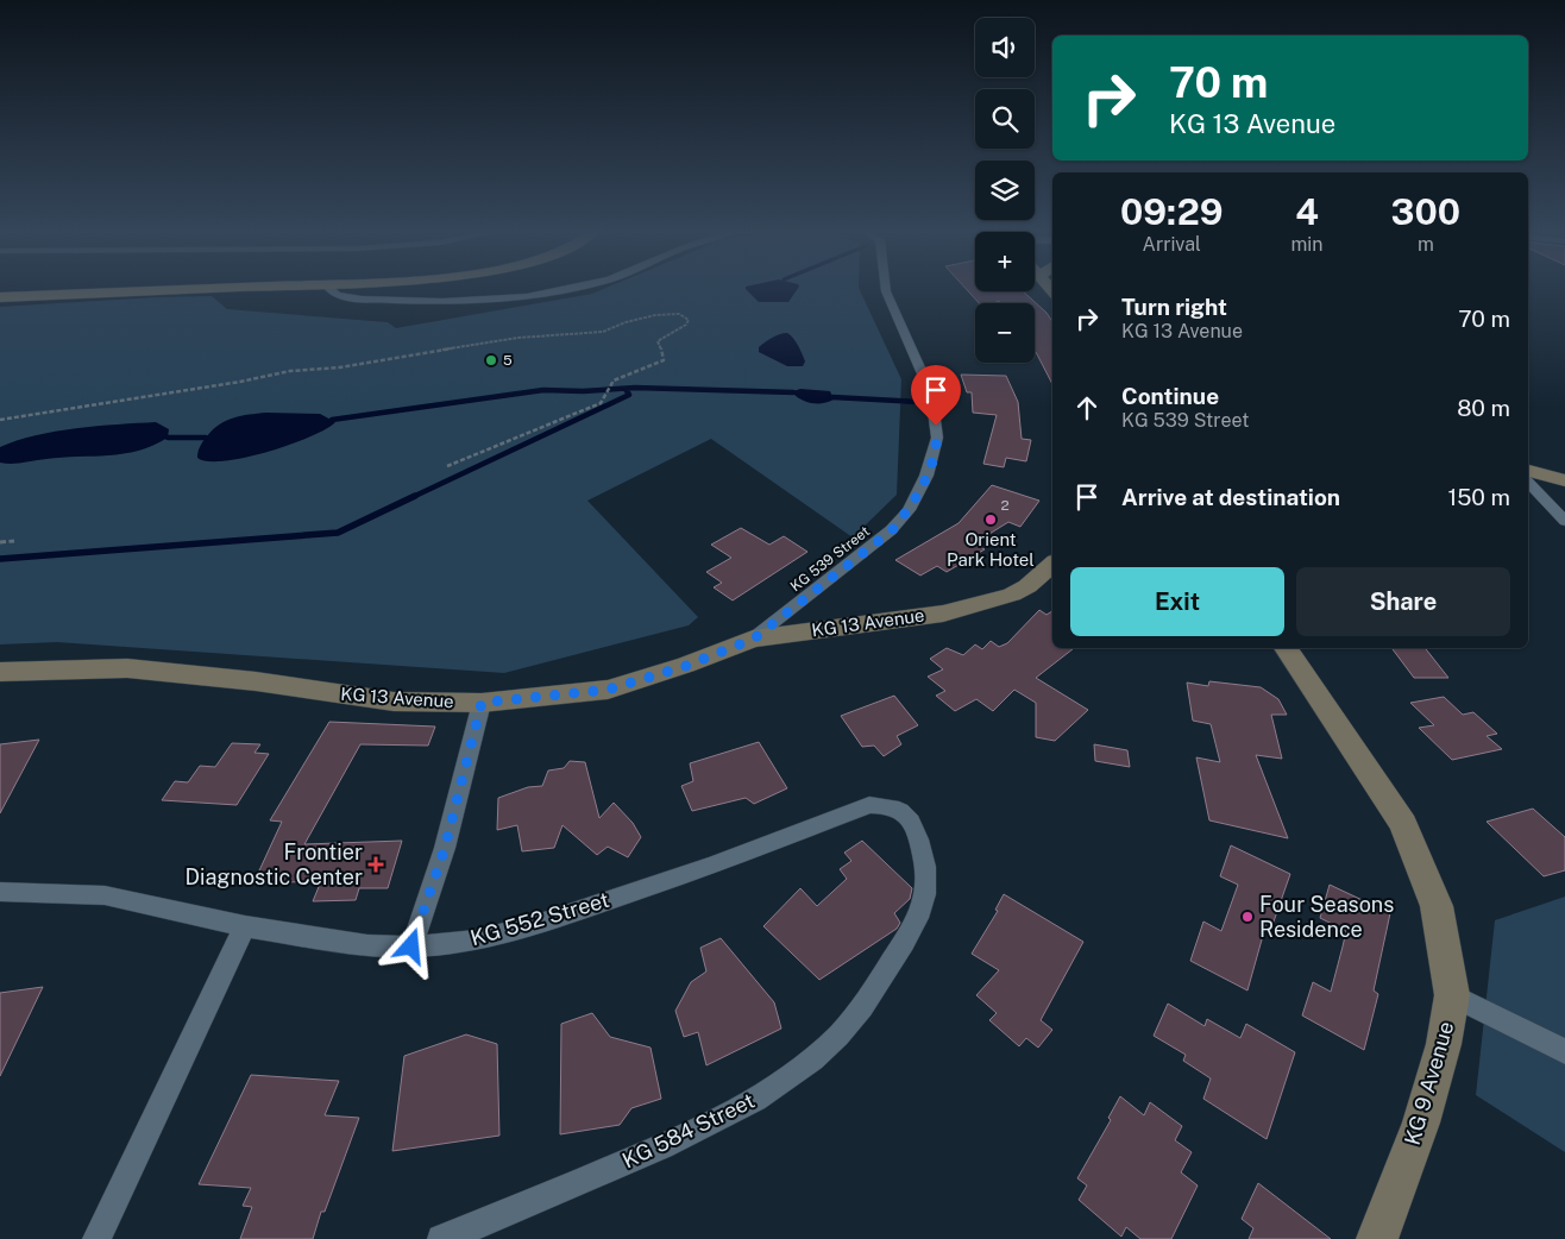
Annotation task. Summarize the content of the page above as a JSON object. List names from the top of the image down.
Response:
{
  "streets": {
    "main road": ["KG 13 Avenue", "KG 9 Avenue"],
    "street": ["KG 539 Street", "KG 552 Street", "KG 584 Street"]
  },
  "crossings": [
    ["KG 539 Street", "KG 13 Avenue"],
    ["KG 552 Street", "KG 584 Street"]
  ],
  "places": {
    "other": ["5", "Orient Park Hotel", "Four Seasons Residence"],
    "health": ["Frontier Diagnostic Center"]
  },
  "house_numbers": ["2"],
  "page": {
    "map_buttons": ["+", "−"],
    "turn": ["70 m", "KG 13 Avenue"],
    "eta": [
      "09:29",
      "Arrival",
      "4",
      "min",
      "300",
      "m"
    ],
    "list": [
      {
        "name": "Turn right",
        "note": "KG 13 Avenue",
        "value": "70 m"
      },
      {
        "name": "Continue",
        "note": "KG 539 Street",
        "value": "80 m"
      },
      {
        "name": "Arrive at destination",
        "value": "150 m"
      }
    ],
    "buttons": ["Exit", "Share"]
  }
}
